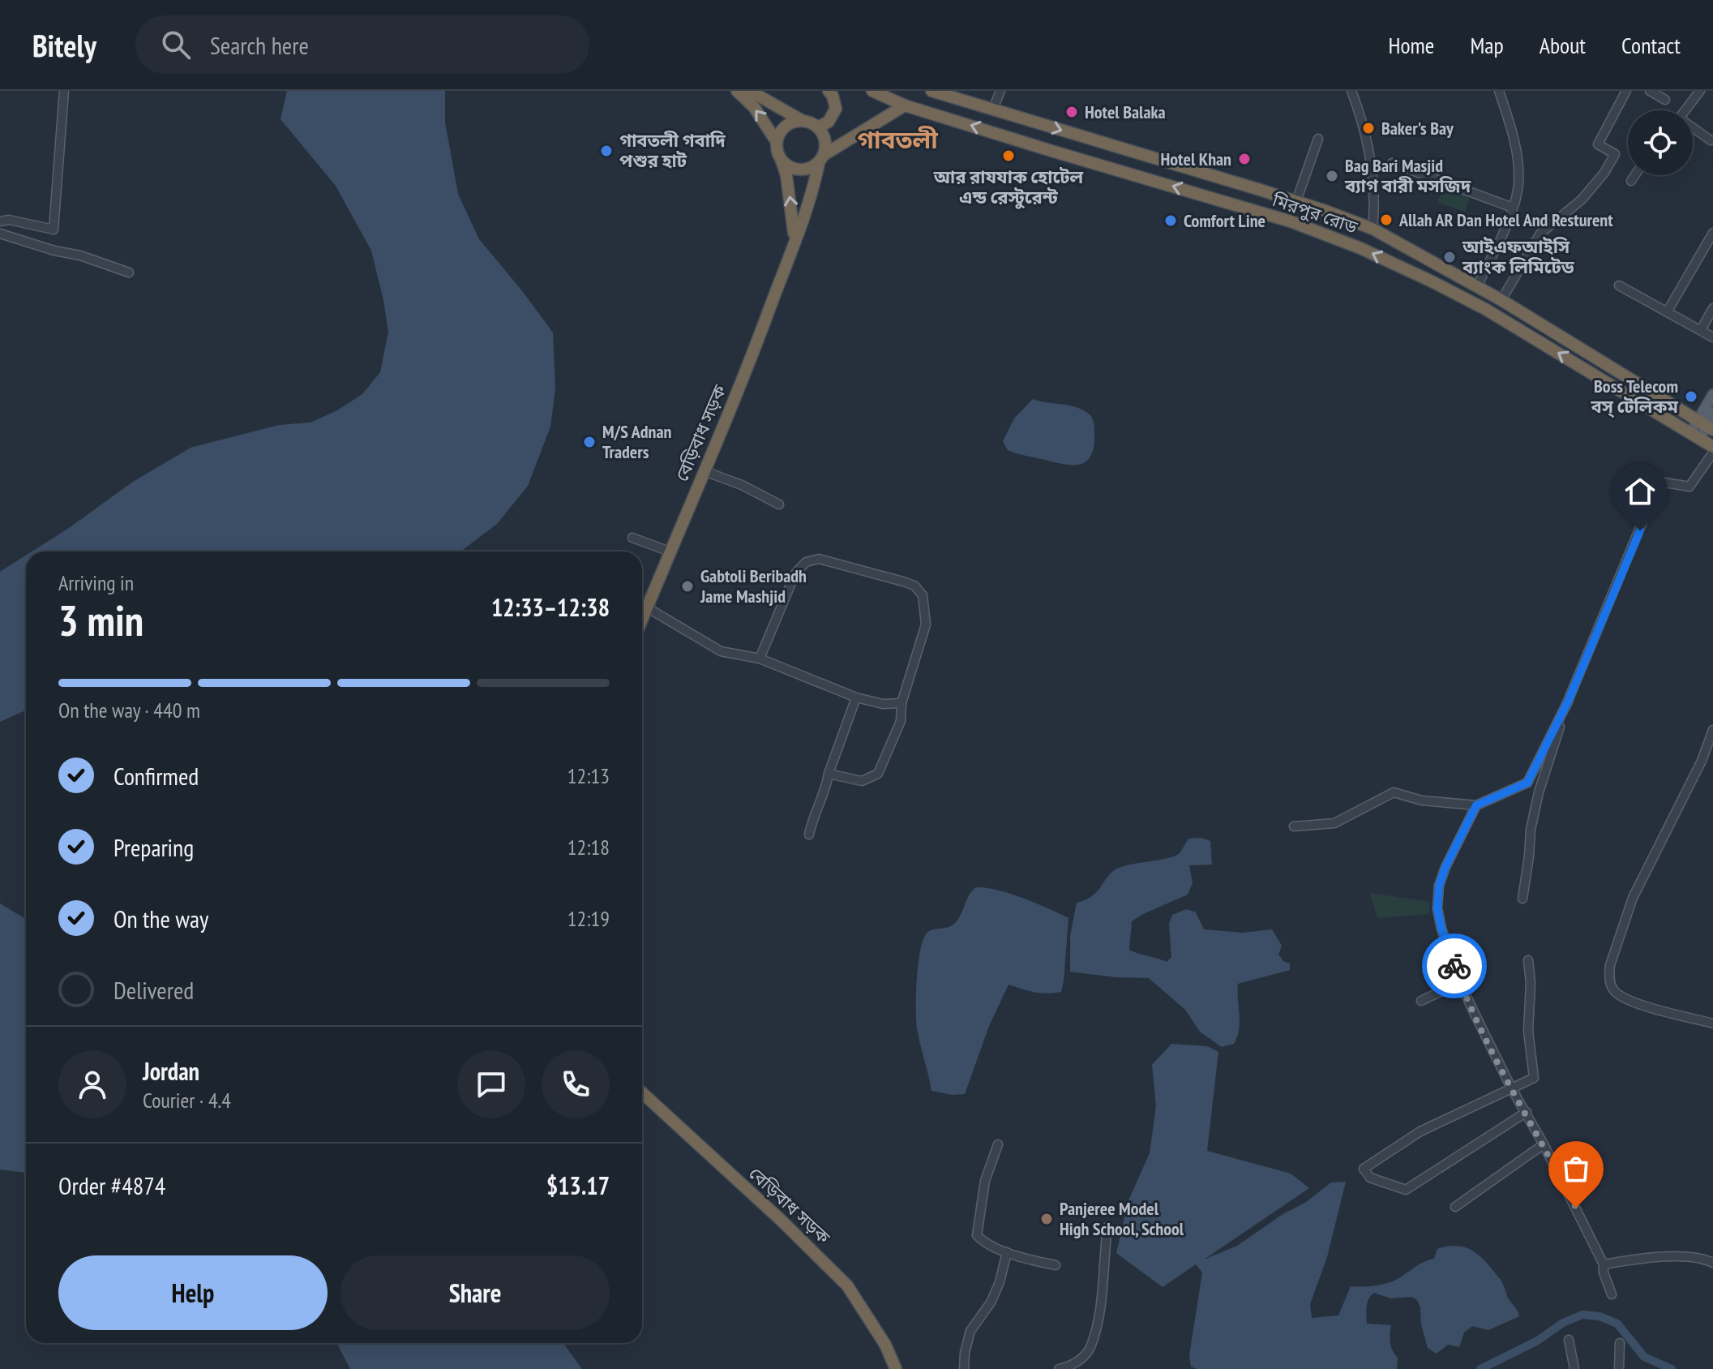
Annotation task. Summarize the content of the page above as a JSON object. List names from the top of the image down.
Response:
{
  "streets": {
    "highway": ["মিরপুর রোড", "বেড়িবাধ সড়ক"]
  },
  "districts": ["গাবতলী"],
  "places": [
    "Hotel Balaka",
    "Baker's Bay",
    "গাবতলী গবাদি পশুর হাট",
    "আর রাযযাক হোটেল এন্ড রেস্টুরেন্ট",
    "Hotel Khan",
    "Bag Bari Masjid ব্যাগ বারী মসজিদ",
    "Allah AR Dan Hotel And Resturent",
    "Comfort Line",
    "আইএফআইসি ব্যাংক লিমিটেড",
    "Boss Telecom বস্ টেলিকম",
    "M/S Adnan Traders",
    "Gabtoli Beribadh Jame Mashjid",
    "Panjeree Model High School, School"
  ],
  "page": {
    "header": "Bitely",
    "search": "Search here",
    "nav": [
      "Home",
      "Map",
      "About",
      "Contact"
    ],
    "heading": ["3 min", "Arriving in", "12:33–12:38"],
    "panel": [
      "Jordan",
      "Courier · 4.4",
      "Order #4874",
      "$13.17"
    ],
    "bar": "On the way · 440 m",
    "list": [
      ["Confirmed", "12:13"],
      ["Preparing", "12:18"],
      ["On the way", "12:19"],
      "Delivered"
    ],
    "buttons": ["Help", "Share"]
  }
}
